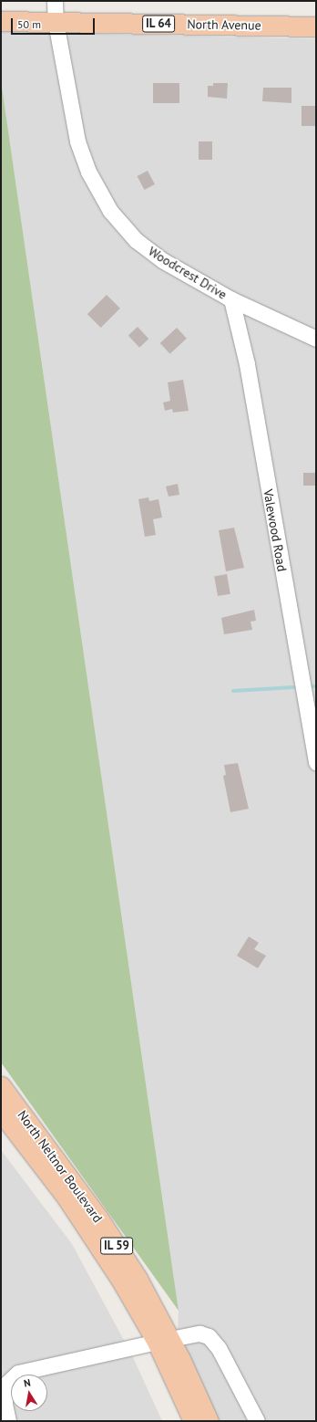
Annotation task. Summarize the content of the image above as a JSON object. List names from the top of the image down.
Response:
{
  "streets": {
    "main road": [
      "IL 64",
      "North Avenue",
      "North Neltnor Boulevard",
      "IL 59"
    ],
    "street": ["Woodcrest Drive", "Valewood Road"]
  },
  "crossings": [
    ["North Avenue", "Woodcrest Drive"],
    ["Woodcrest Drive", "Valewood Road"]
  ],
  "scale_bar": "50 m",
  "north": "top"
}
